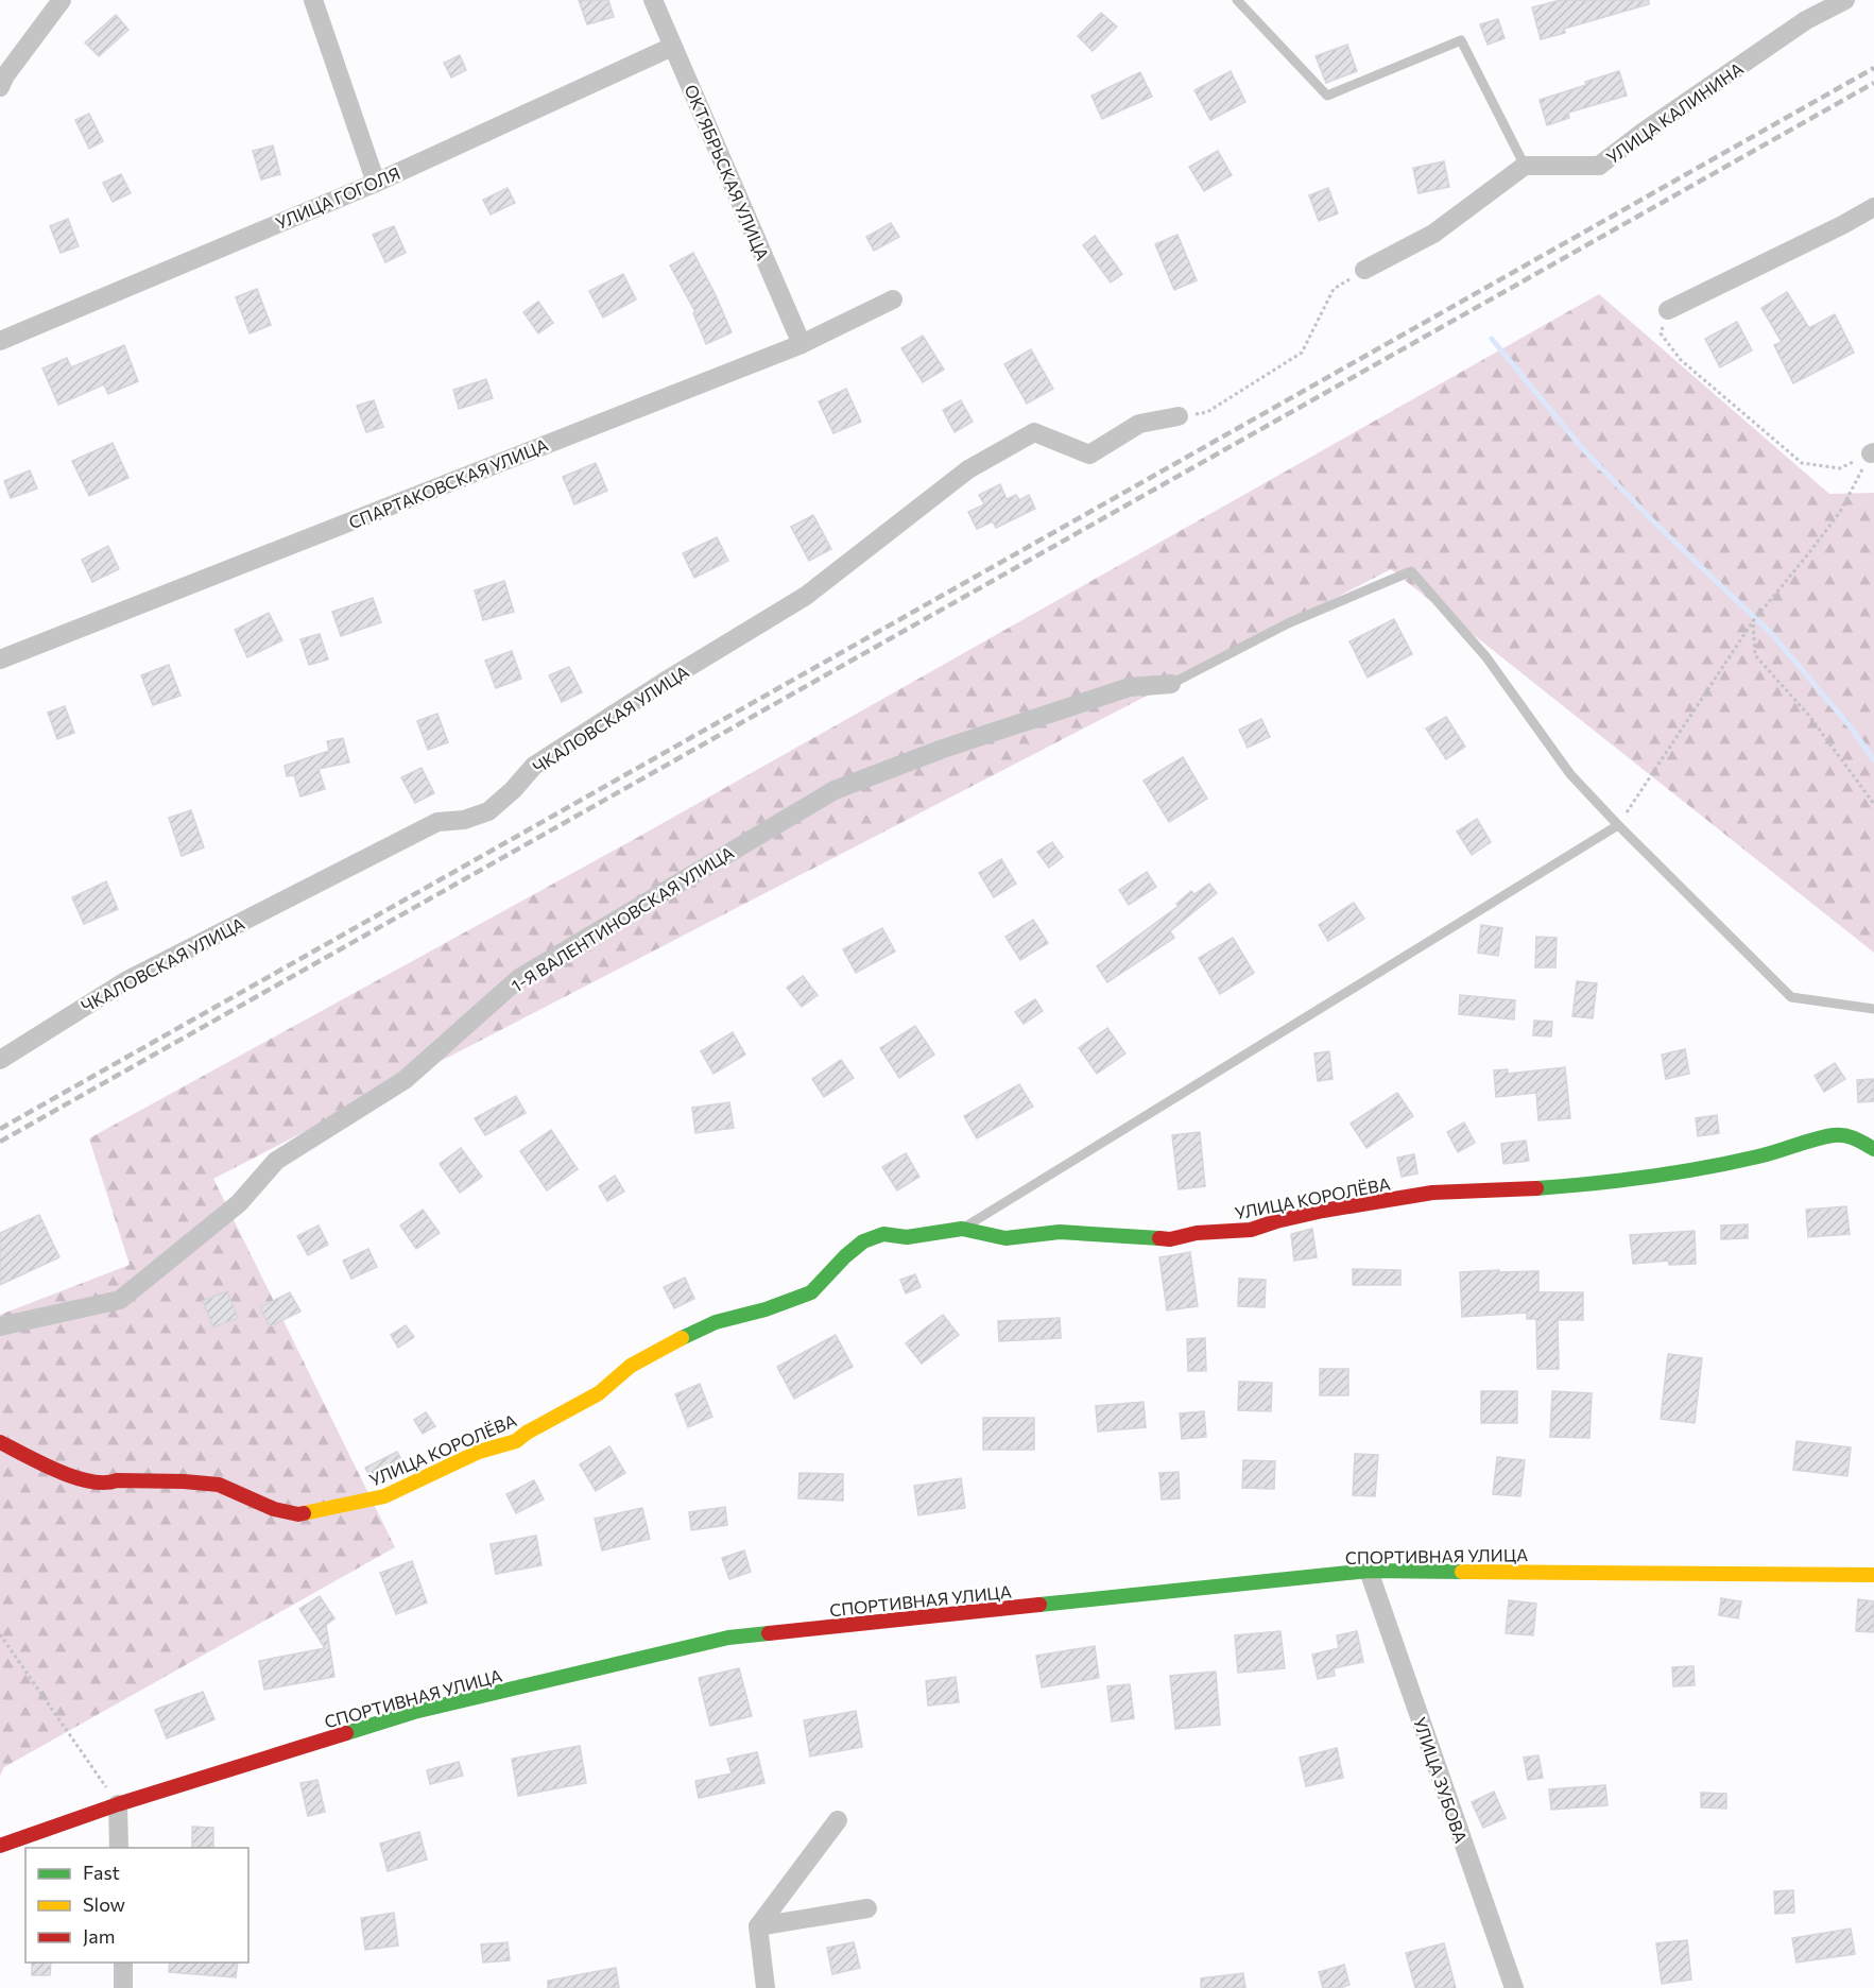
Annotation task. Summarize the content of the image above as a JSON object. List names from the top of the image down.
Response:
{
  "streets": {
    "street": [
      "УЛИЦА КАЛИНИНА",
      "ОКТЯБРЬСКАЯ УЛИЦА",
      "УЛИЦА ГОГОЛЯ",
      "СПАРТАКОВСКАЯ УЛИЦА",
      "ЧКАЛОВСКАЯ УЛИЦА",
      "1-Я ВАЛЕНТИНОВСКАЯ УЛИЦА",
      "УЛИЦА КОРОЛЁВА",
      "СПОРТИВНАЯ УЛИЦА",
      "УЛИЦА ЗУБОВА"
    ]
  },
  "crossings": [
    ["ОКТЯБРЬСКАЯ УЛИЦА", "УЛИЦА ГОГОЛЯ"],
    ["ОКТЯБРЬСКАЯ УЛИЦА", "СПАРТАКОВСКАЯ УЛИЦА"],
    ["СПОРТИВНАЯ УЛИЦА", "УЛИЦА ЗУБОВА"]
  ],
  "legend": ["Fast", "Slow", "Jam"]
}
